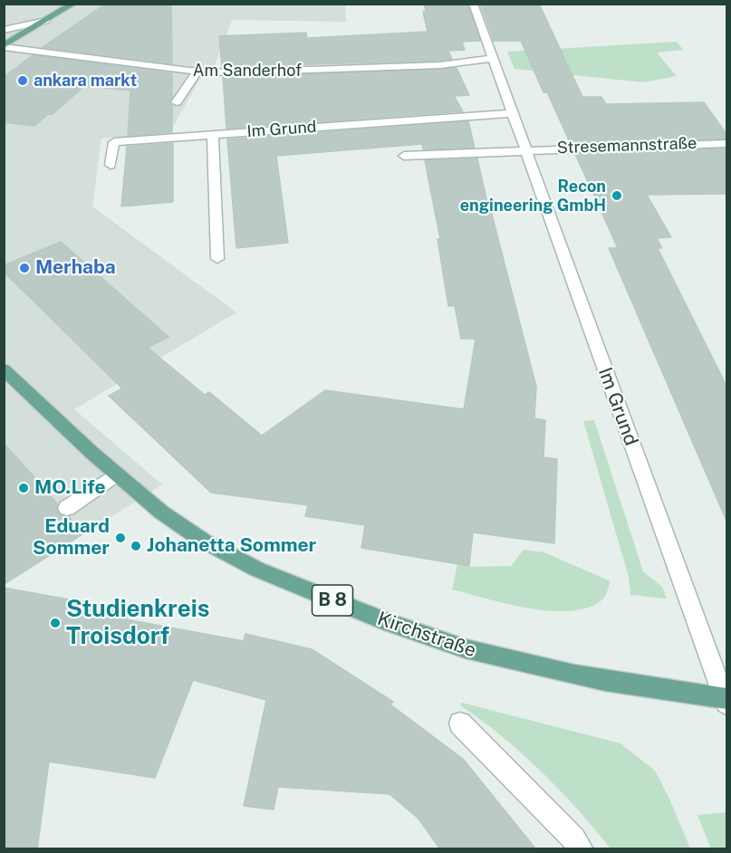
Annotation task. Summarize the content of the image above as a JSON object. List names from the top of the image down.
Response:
{
  "streets": {
    "main road": ["B 8", "Kirchstraße"],
    "street": ["Am Sanderhof", "Im Grund", "Stresemannstraße"]
  },
  "crossings": [
    ["Am Sanderhof", "Im Grund"],
    ["Im Grund", "Stresemannstraße"],
    ["Im Grund", "Kirchstraße"]
  ],
  "places": [
    "ankara markt",
    "Recon engineering GmbH",
    "Merhaba",
    "MO.Life",
    "Eduard Sommer",
    "Johanetta Sommer",
    "Studienkreis Troisdorf"
  ]
}
